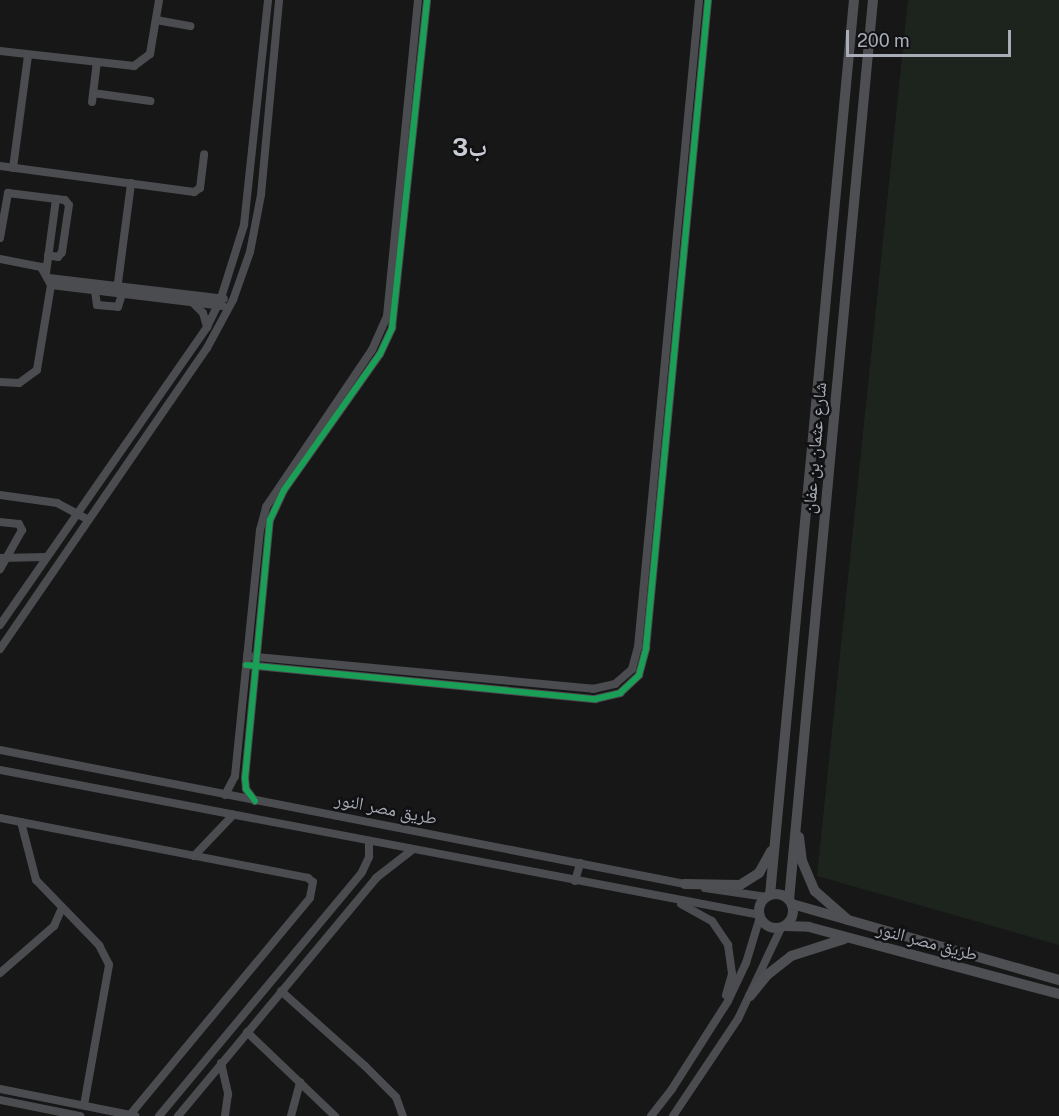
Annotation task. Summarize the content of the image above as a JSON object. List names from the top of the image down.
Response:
{
  "streets": {
    "main road": ["شارع عثمان بن عفان", "طريق مصر النور"]
  },
  "crossings": [
    ["شارع عثمان بن عفان", "طريق مصر النور"]
  ],
  "districts": ["ب3"],
  "scale_bar": "200 m"
}
